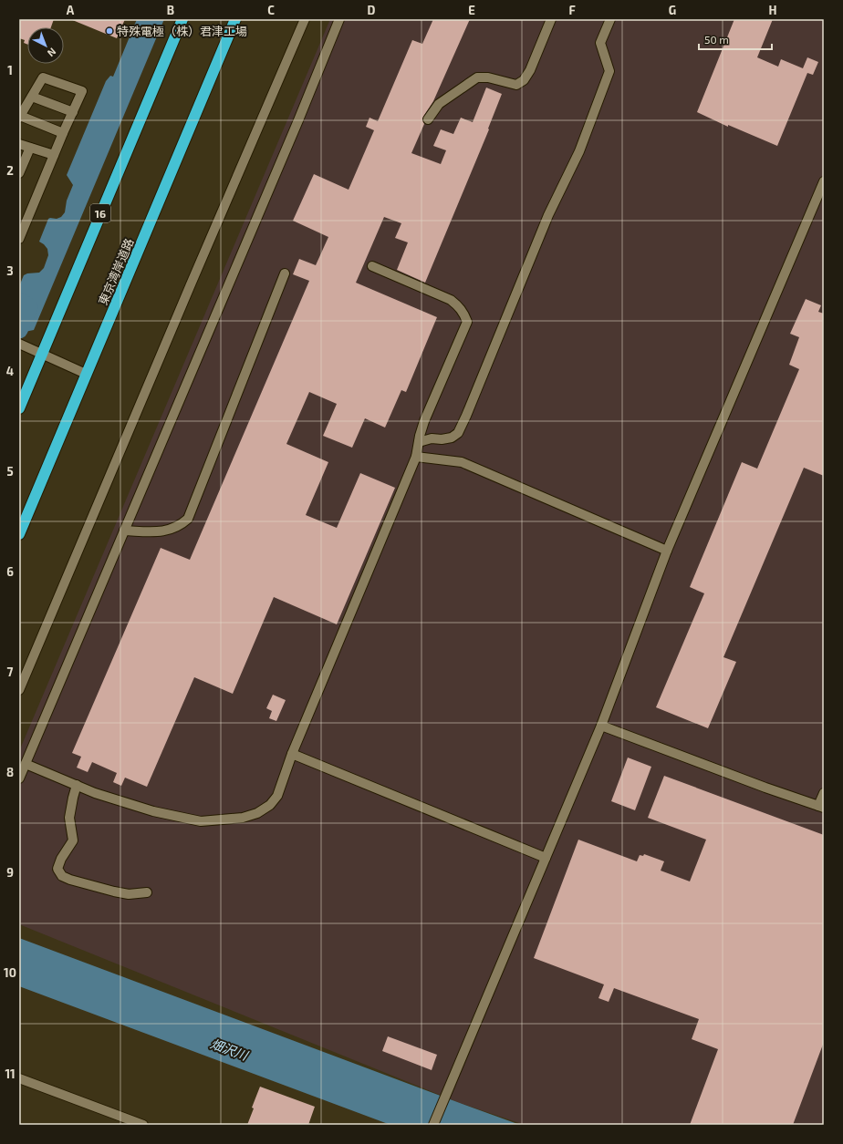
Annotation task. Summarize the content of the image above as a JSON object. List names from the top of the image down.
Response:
{
  "streets": {
    "highway": ["16", "東京湾岸道路"]
  },
  "water": ["畑沢川"],
  "places": ["特殊電極（株）君津工場"],
  "scale_bar": "50 m",
  "north": "bottom right",
  "grid": {
    "columns": [
      "A",
      "B",
      "C",
      "D",
      "E",
      "F",
      "G",
      "H"
    ],
    "rows": [
      "1",
      "2",
      "3",
      "4",
      "5",
      "6",
      "7",
      "8",
      "9",
      "10",
      "11"
    ]
  }
}
